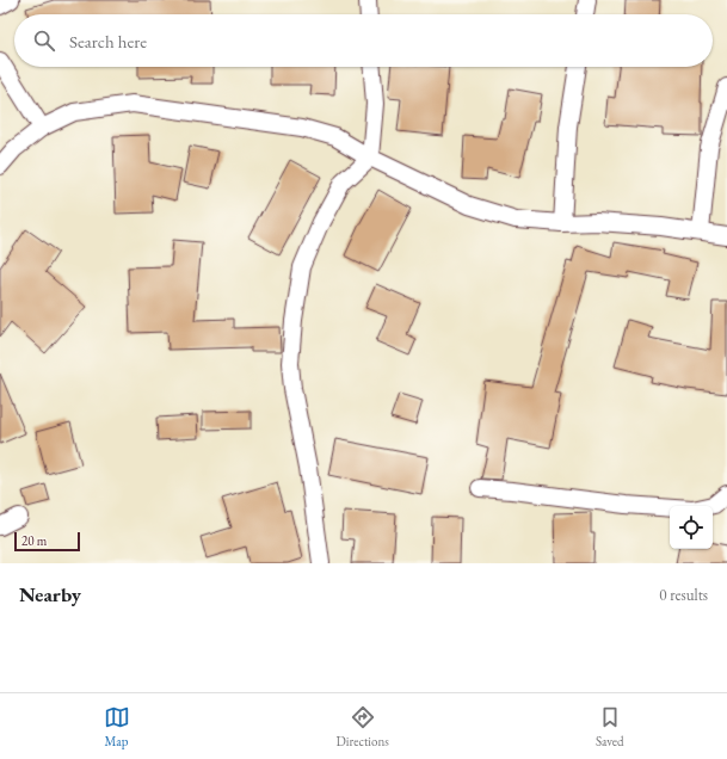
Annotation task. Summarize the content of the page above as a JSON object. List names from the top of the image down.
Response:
{
  "scale_bar": "20 m",
  "page": {
    "search": "Search here",
    "scale": "20 m",
    "heading": ["Nearby", "0 results"],
    "nav": ["Map", "Directions", "Saved"]
  }
}
